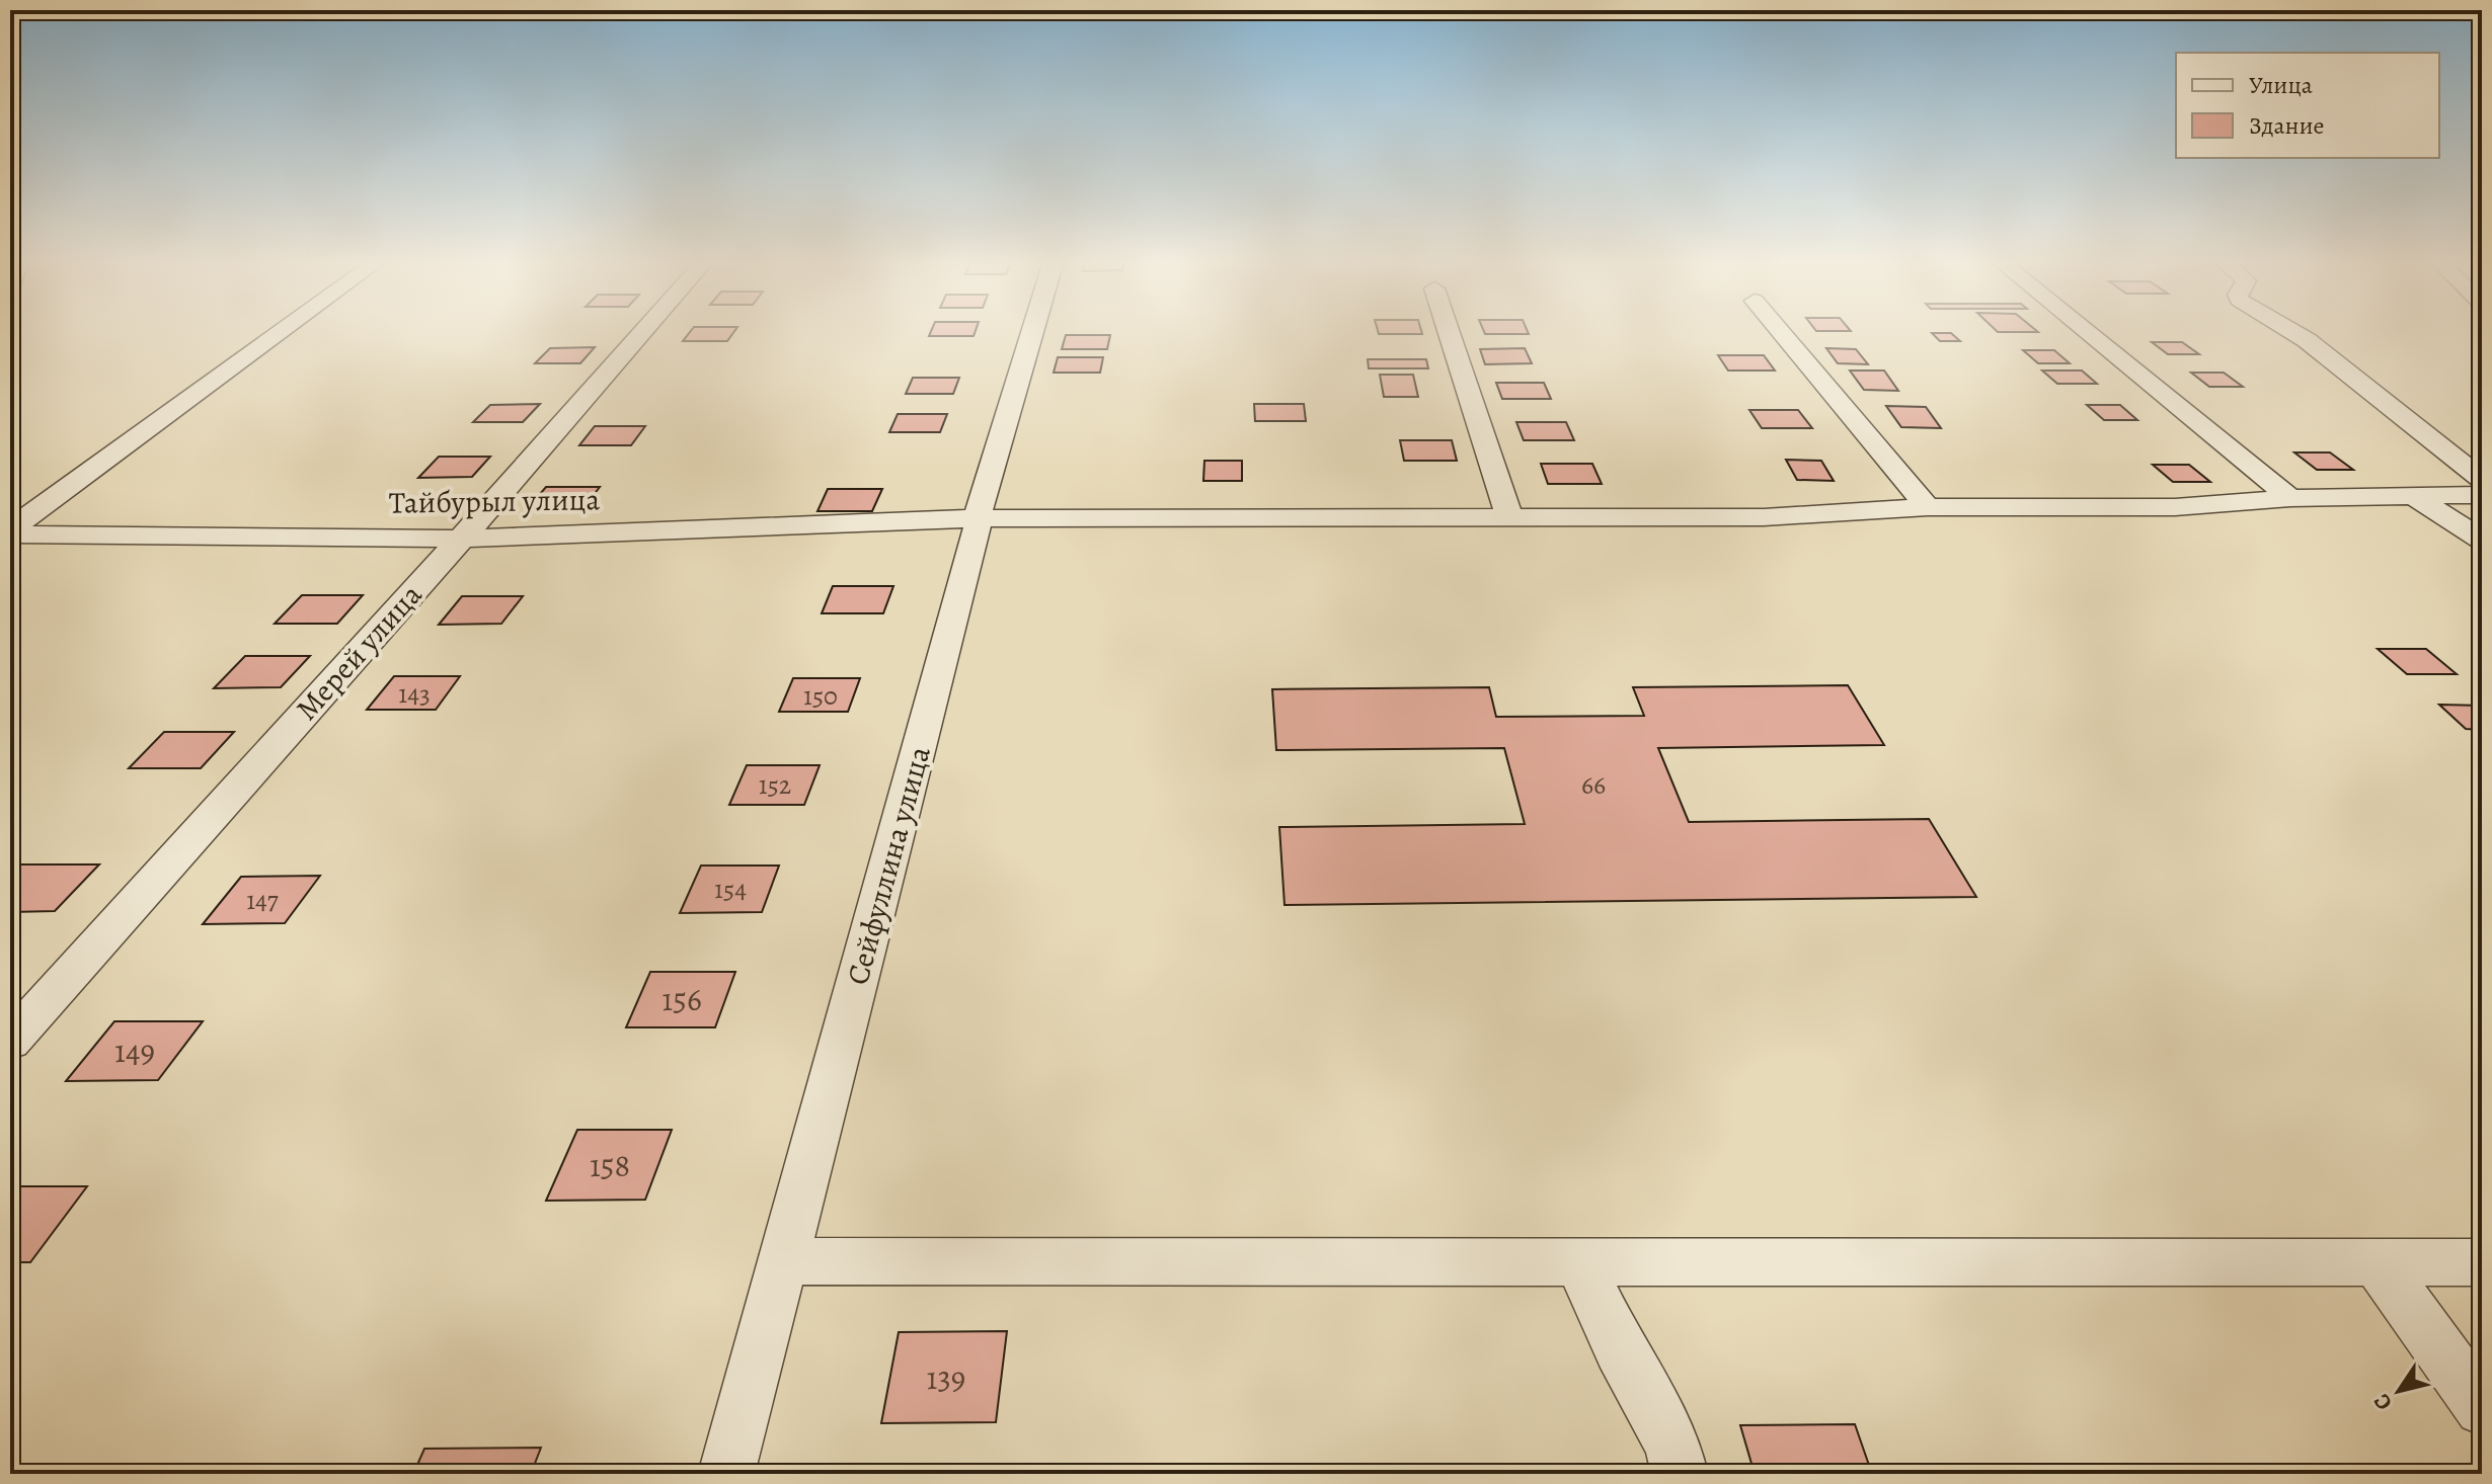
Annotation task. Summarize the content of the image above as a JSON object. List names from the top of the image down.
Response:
{
  "streets": {
    "street": ["Тайбурыл улица", "Мерей улица", "Сейфуллина улица"]
  },
  "crossings": [
    ["Тайбурыл улица", "Мерей улица"],
    ["Тайбурыл улица", "Сейфуллина улица"]
  ],
  "house_numbers": [
    "143",
    "150",
    "152",
    "66",
    "154",
    "147",
    "156",
    "149",
    "158",
    "139"
  ],
  "legend": ["Улица", "Здание"],
  "north": "bottom left"
}
